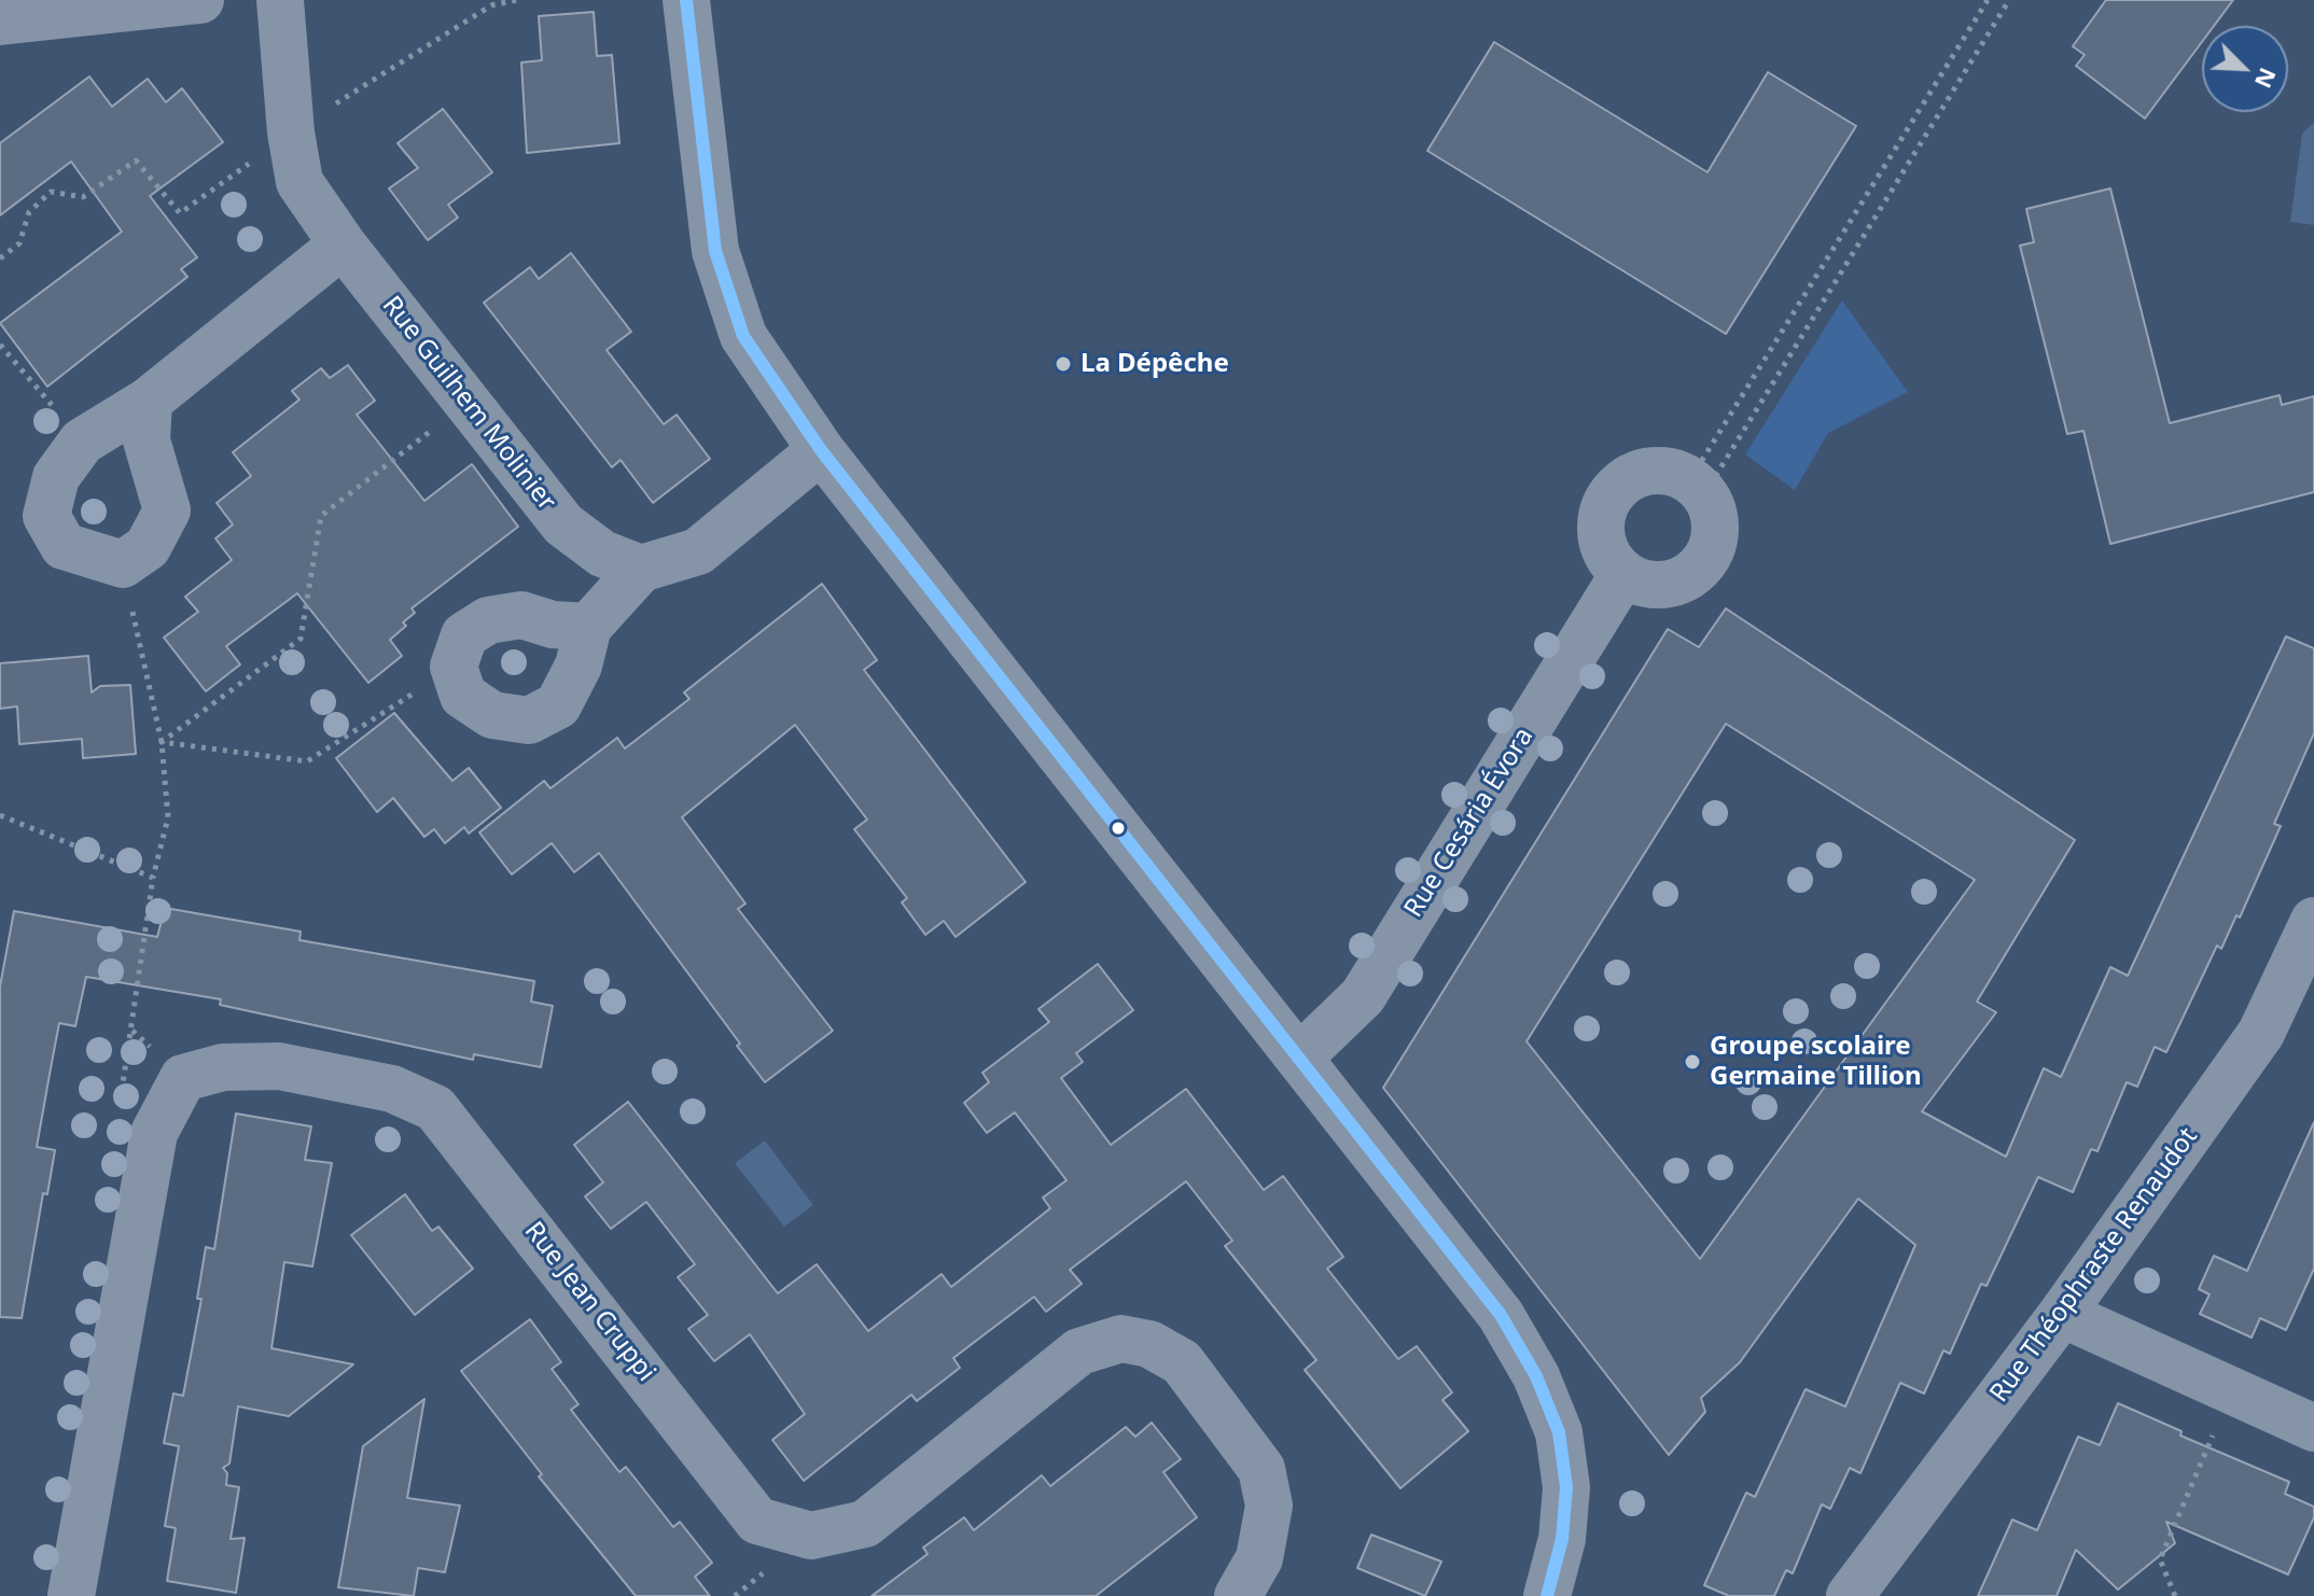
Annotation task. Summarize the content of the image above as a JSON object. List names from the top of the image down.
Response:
{
  "streets": {
    "street": [
      "Rue Guilhem Molinier",
      "Rue Cesária Évora",
      "Rue Théophraste Renaudot",
      "Rue Jean Cruppi"
    ]
  },
  "places": ["La Dépêche", "Groupe scolaire Germaine Tillion"],
  "north": "bottom right"
}
